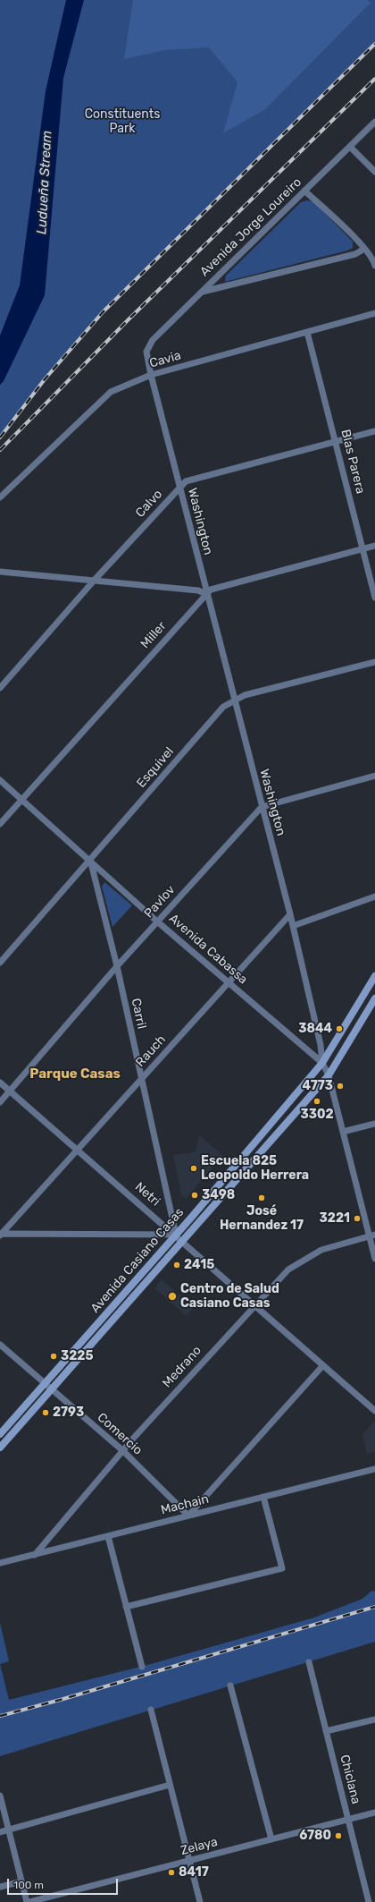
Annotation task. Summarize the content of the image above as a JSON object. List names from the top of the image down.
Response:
{
  "streets": {
    "main road": ["Avenida Casiano Casas"],
    "street": [
      "Avenida Jorge Loureiro",
      "Cavia",
      "Blas Parera",
      "Calvo",
      "Washington",
      "Miller",
      "Esquivel",
      "Pavlov",
      "Avenida Cabassa",
      "Carril",
      "Rauch",
      "Netri",
      "Medrano",
      "Comercio",
      "Machain",
      "Chiclana",
      "Zelaya"
    ]
  },
  "crossings": [
    ["Avenida Jorge Loureiro", "Washington"],
    ["Cavia", "Blas Parera"],
    ["Cavia", "Washington"],
    ["Blas Parera", "Calvo"],
    ["Blas Parera", "Miller"],
    ["Calvo", "Washington"],
    ["Washington", "Miller"],
    ["Washington", "Esquivel"],
    ["Washington", "Pavlov"],
    ["Washington", "Avenida Cabassa"],
    ["Washington", "Rauch"],
    ["Washington", "Avenida Casiano Casas"],
    ["Washington", "Medrano"],
    ["Miller", "Avenida Cabassa"],
    ["Esquivel", "Avenida Cabassa"],
    ["Esquivel", "Carril"],
    ["Pavlov", "Avenida Cabassa"],
    ["Pavlov", "Carril"],
    ["Pavlov", "Netri"],
    ["Avenida Cabassa", "Carril"],
    ["Avenida Cabassa", "Rauch"],
    ["Avenida Cabassa", "Avenida Casiano Casas"],
    ["Carril", "Rauch"],
    ["Carril", "Netri"],
    ["Carril", "Avenida Casiano Casas"],
    ["Rauch", "Netri"],
    ["Netri", "Avenida Casiano Casas"],
    ["Netri", "Medrano"],
    ["Avenida Casiano Casas", "Comercio"],
    ["Medrano", "Comercio"],
    ["Medrano", "Machain"],
    ["Comercio", "Machain"],
    ["Chiclana", "Zelaya"]
  ],
  "districts": ["Parque Casas"],
  "water": ["Ludueña Stream"],
  "parks": ["Constituents Park"],
  "places": [
    "3844",
    "4773",
    "3302",
    "Escuela 825 Leopoldo Herrera",
    "3498",
    "José Hernandez 17",
    "3221",
    "2415",
    "Centro de Salud Casiano Casas",
    "3225",
    "2793",
    "6780",
    "8417"
  ],
  "scale_bar": "100 m"
}
